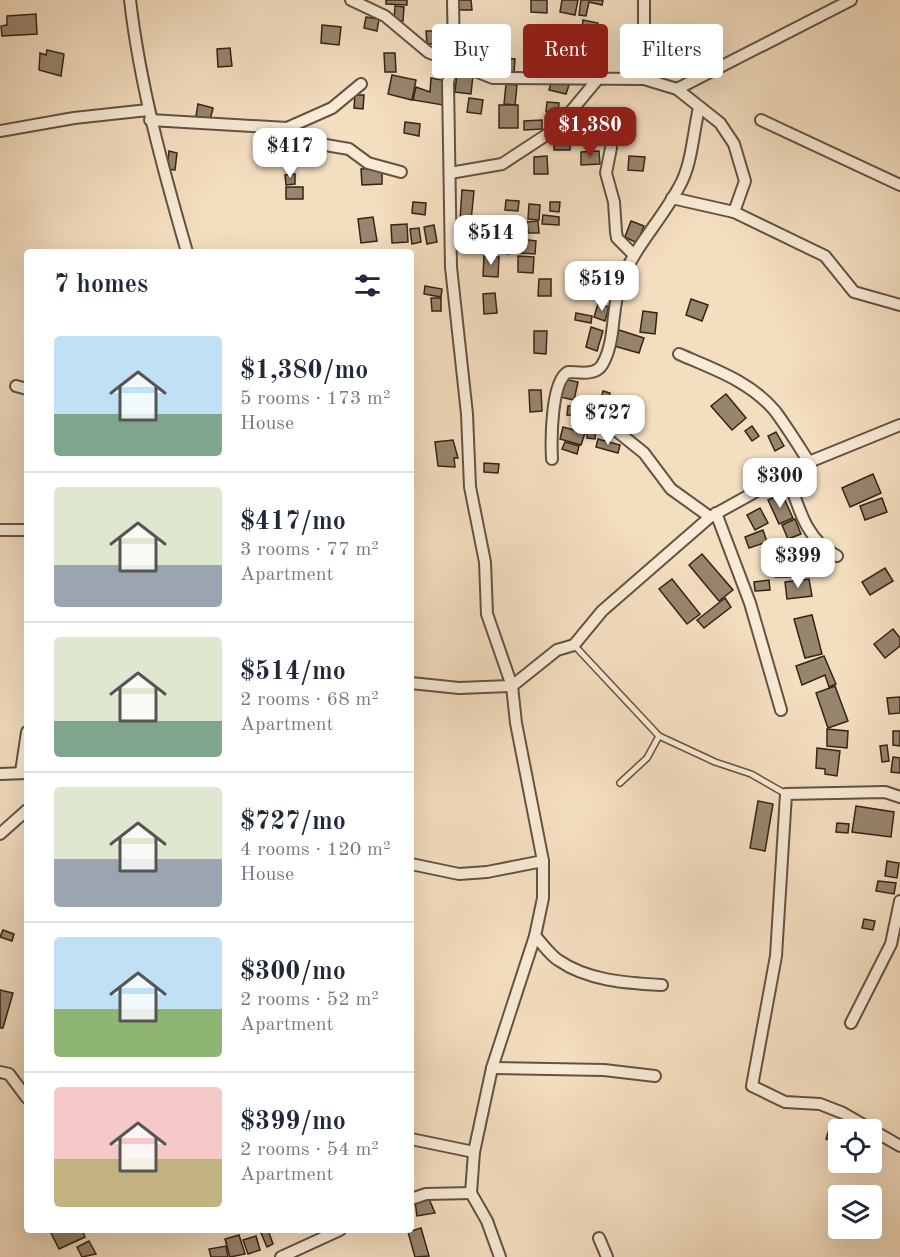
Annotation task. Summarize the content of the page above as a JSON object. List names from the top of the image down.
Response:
{
  "page": {
    "chip": ["Buy", "Rent", "Filters"],
    "price": [
      "$1,380",
      "$417",
      "$514",
      "$519",
      "$727",
      "$300",
      "$399"
    ],
    "heading": "7 homes",
    "list": [
      {
        "name": "$1,380/mo",
        "note": "5 rooms · 173 m² · House"
      },
      {
        "name": "$417/mo",
        "note": "3 rooms · 77 m² · Apartment"
      },
      {
        "name": "$514/mo",
        "note": "2 rooms · 68 m² · Apartment"
      },
      {
        "name": "$727/mo",
        "note": "4 rooms · 120 m² · House"
      },
      {
        "name": "$300/mo",
        "note": "2 rooms · 52 m² · Apartment"
      },
      {
        "name": "$399/mo",
        "note": "2 rooms · 54 m² · Apartment"
      }
    ]
  }
}
